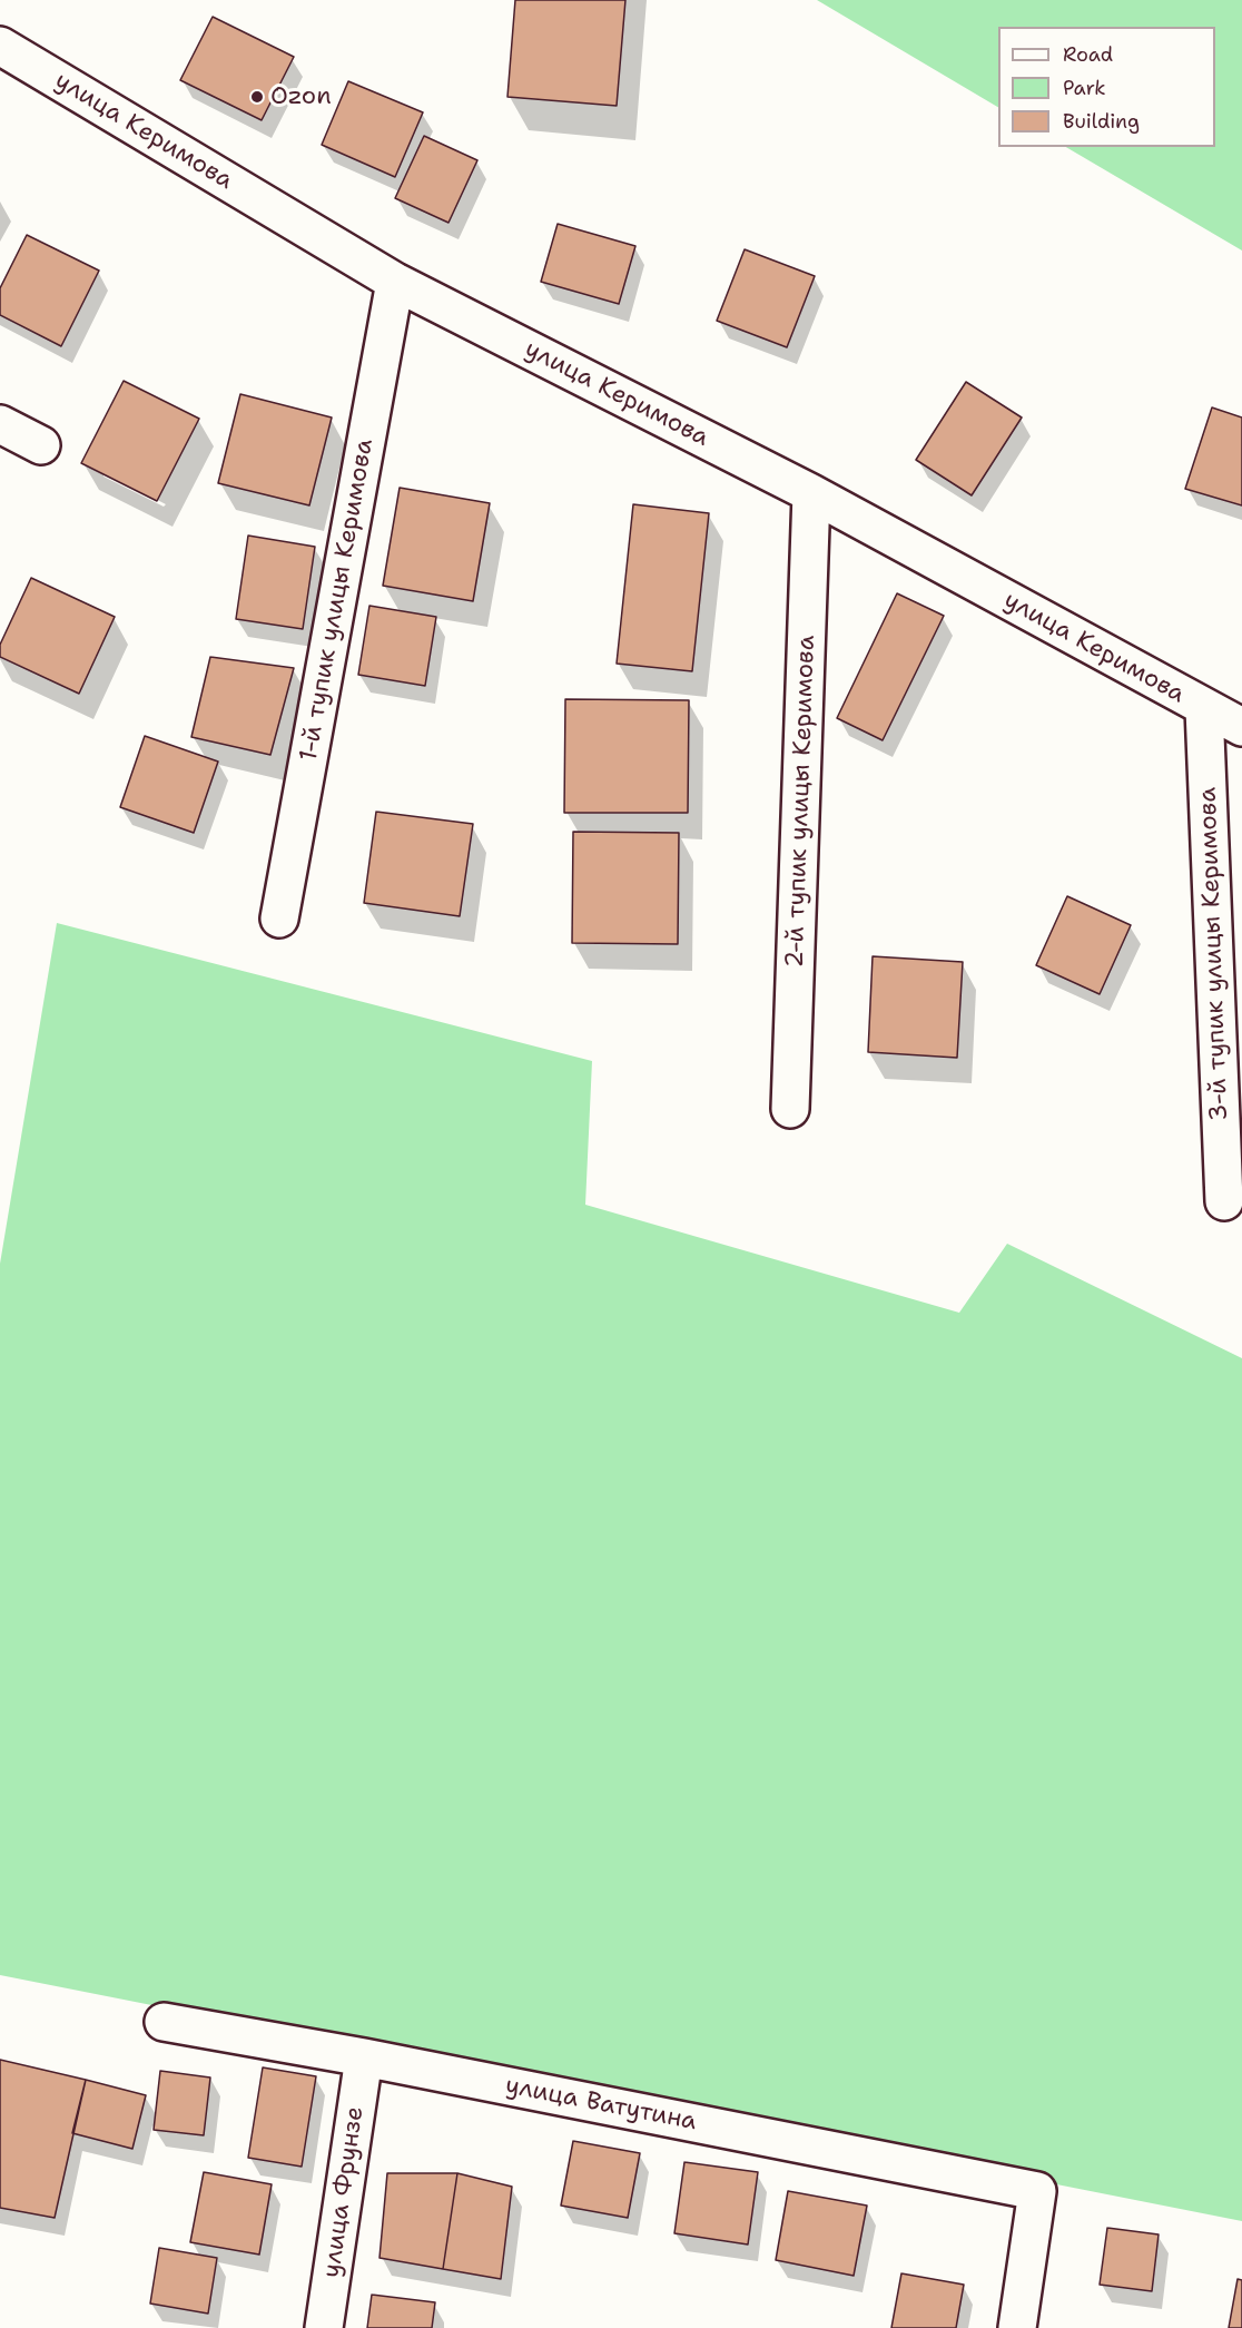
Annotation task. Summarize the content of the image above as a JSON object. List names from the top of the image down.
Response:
{
  "streets": {
    "street": [
      "улица Керимова",
      "1-й тупик улицы Керимова",
      "2-й тупик улицы Керимова",
      "3-й тупик улицы Керимова",
      "улица Ватутина",
      "улица Фрунзе"
    ]
  },
  "crossings": [
    ["улица Керимова", "1-й тупик улицы Керимова"],
    ["улица Керимова", "2-й тупик улицы Керимова"],
    ["улица Керимова", "3-й тупик улицы Керимова"],
    ["улица Ватутина", "улица Фрунзе"]
  ],
  "places": ["Ozon"],
  "legend": ["Road", "Park", "Building"]
}
